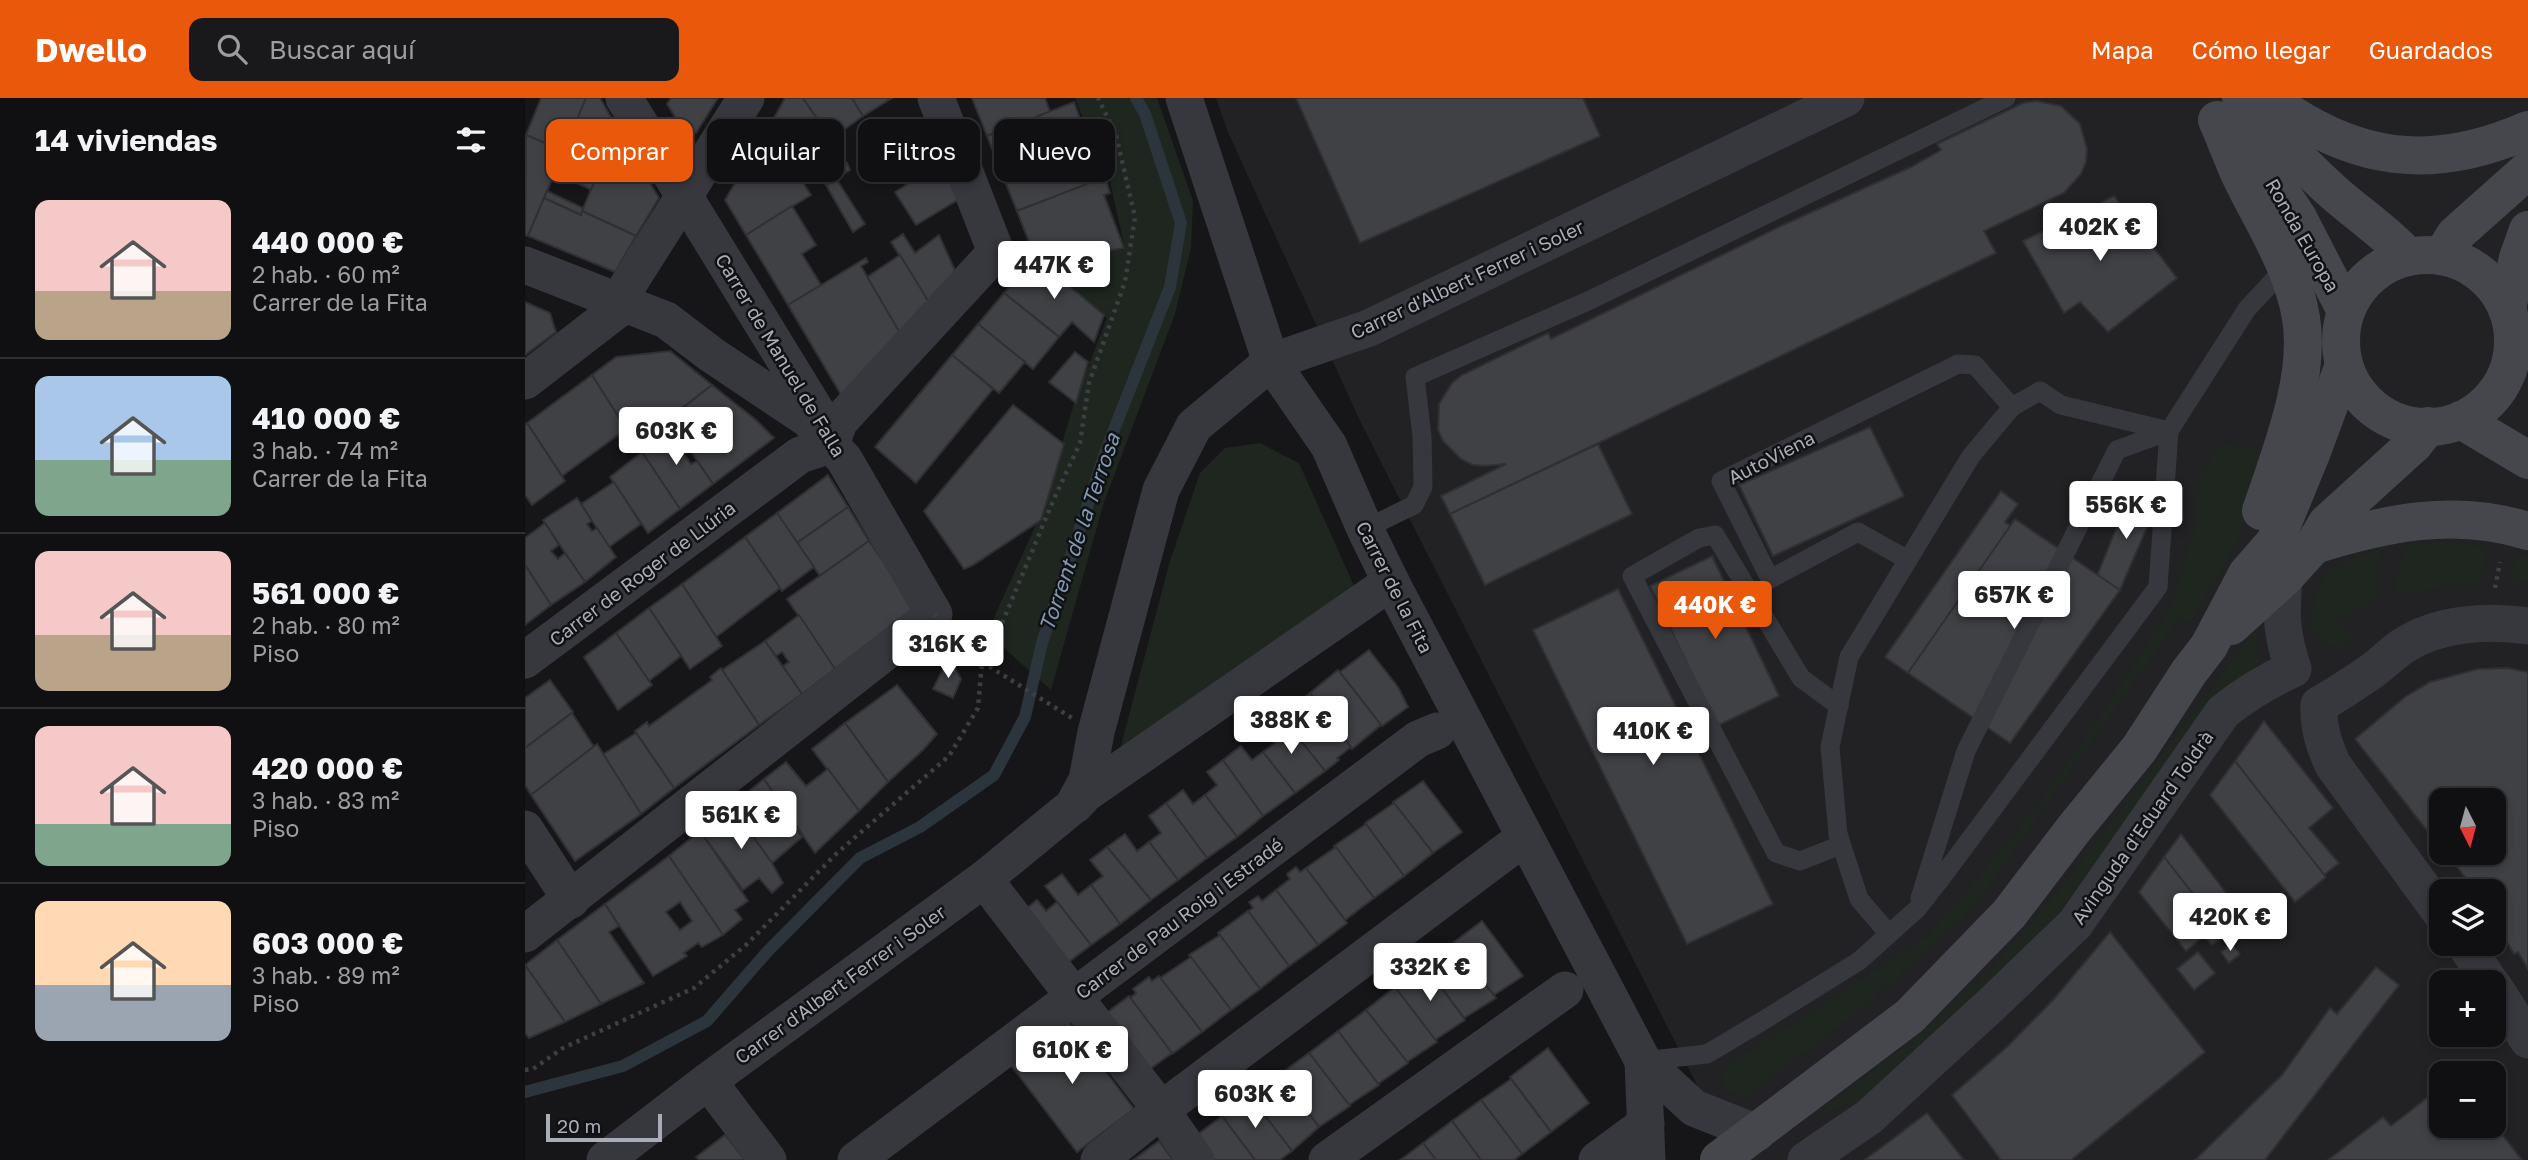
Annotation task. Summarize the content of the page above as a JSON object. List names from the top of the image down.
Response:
{
  "streets": {
    "street": [
      "Ronda Europa",
      "Carrer d'Albert Ferrer i Soler",
      "Carrer de Manuel de Falla",
      "Carrer de Roger de Llúria",
      "Carrer de la Fita",
      "Avinguda d'Eduard Toldrà",
      "Carrer de Pau Roig i Estradé"
    ],
    "lane": ["AutoViena"]
  },
  "crossings": [
    ["Carrer d'Albert Ferrer i Soler", "Carrer de la Fita"],
    ["Carrer de Manuel de Falla", "Carrer de Roger de Llúria"],
    ["Carrer de la Fita", "Avinguda d'Eduard Toldrà"]
  ],
  "water": ["Torrent de la Terrosa"],
  "scale_bar": "20 m",
  "north": "bottom",
  "page": {
    "header": "Dwello",
    "search": "Buscar aquí",
    "nav": ["Mapa", "Cómo llegar", "Guardados"],
    "heading": "14 viviendas",
    "chip": [
      "Comprar",
      "Alquilar",
      "Filtros",
      "Nuevo"
    ],
    "list": [
      {
        "name": "440 000 €",
        "note": "2 hab. · 60 m² · Carrer de la Fita"
      },
      {
        "name": "410 000 €",
        "note": "3 hab. · 74 m² · Carrer de la Fita"
      },
      {
        "name": "561 000 €",
        "note": "2 hab. · 80 m² · Piso"
      },
      {
        "name": "420 000 €",
        "note": "3 hab. · 83 m² · Piso"
      },
      {
        "name": "603 000 €",
        "note": "3 hab. · 89 m² · Piso"
      }
    ],
    "price": [
      "402K €",
      "447K €",
      "603K €",
      "556K €",
      "657K €",
      "440K €",
      "316K €",
      "388K €",
      "410K €",
      "561K €",
      "420K €",
      "332K €",
      "610K €",
      "603K €"
    ],
    "map_buttons": ["+", "−"],
    "scale": "20 m"
  }
}
